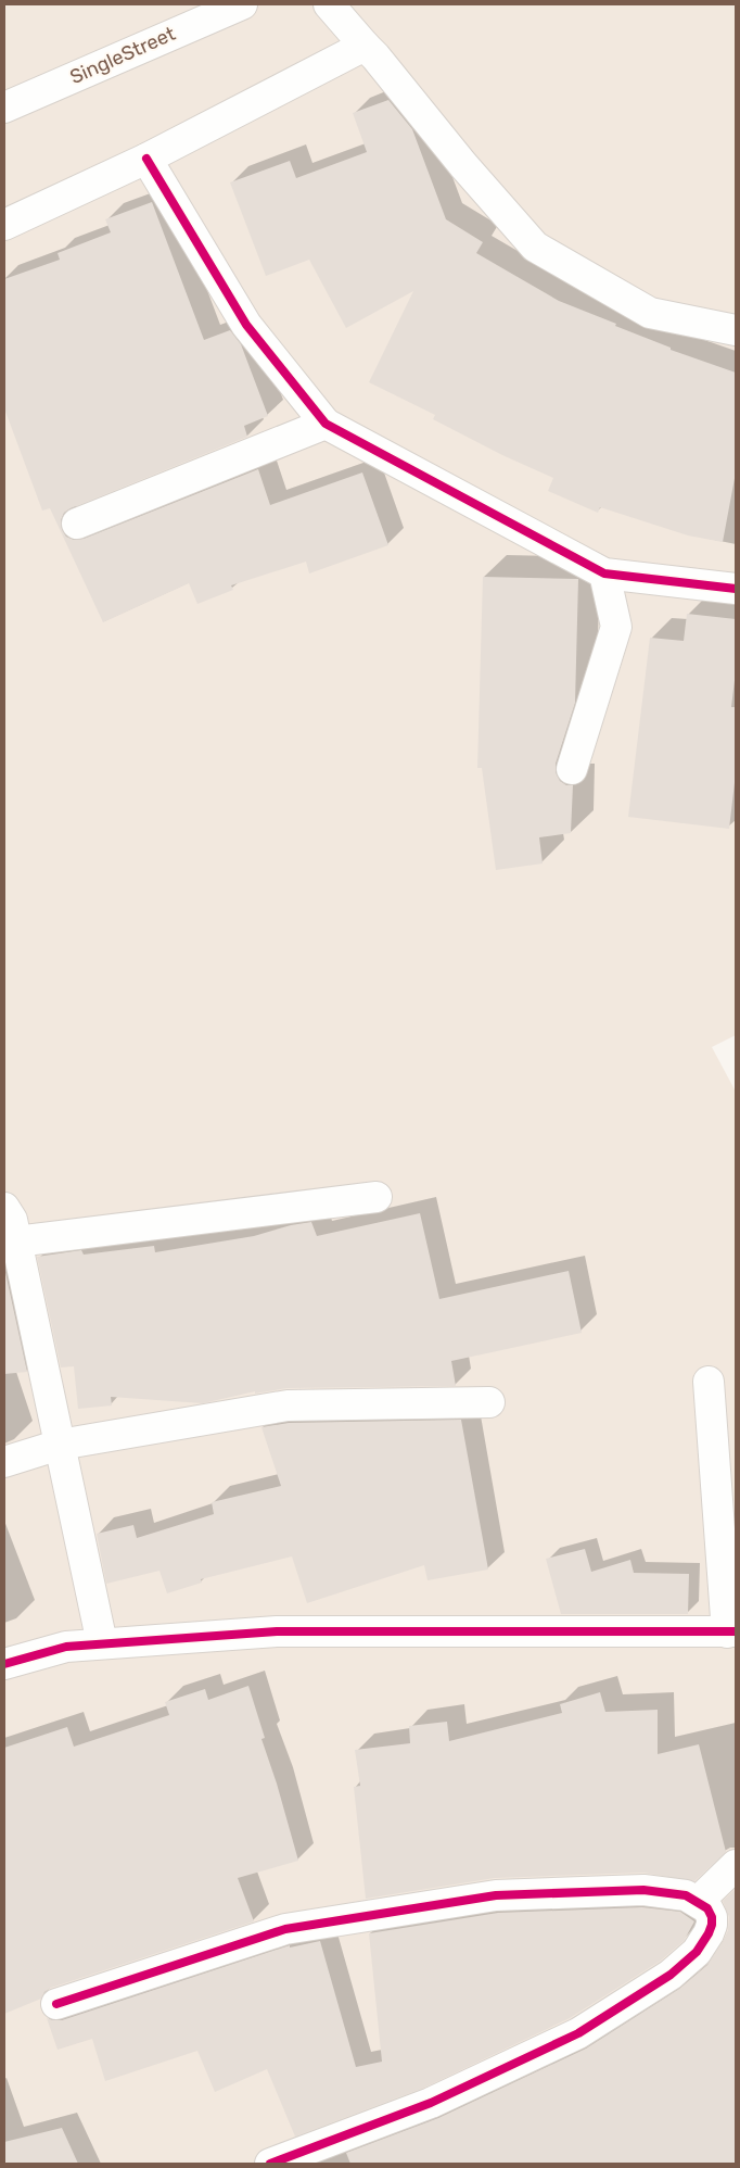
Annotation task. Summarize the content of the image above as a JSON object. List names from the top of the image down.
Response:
{
  "streets": {
    "street": ["SingleStreet"]
  }
}
